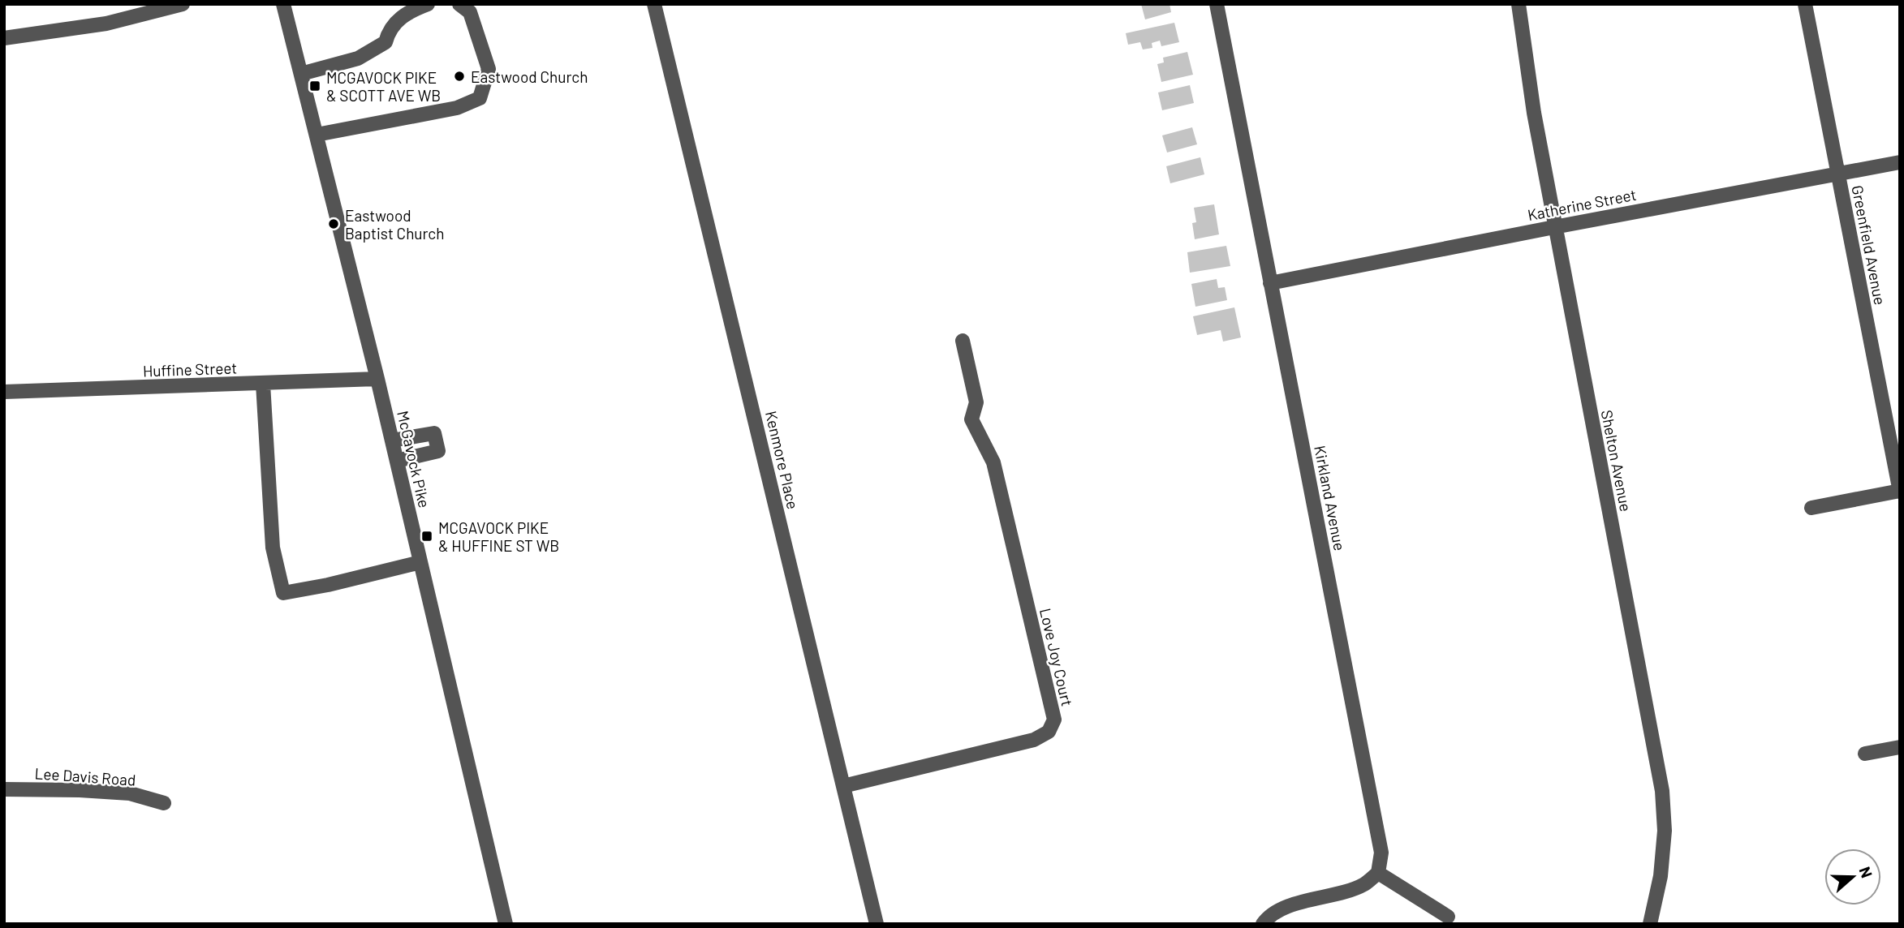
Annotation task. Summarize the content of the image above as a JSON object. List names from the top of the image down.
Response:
{
  "streets": {
    "street": [
      "Katherine Street",
      "Greenfield Avenue",
      "Huffine Street",
      "McGavock Pike",
      "Kenmore Place",
      "Shelton Avenue",
      "Kirkland Avenue",
      "Love Joy Court",
      "Lee Davis Road"
    ]
  },
  "crossings": [
    ["Katherine Street", "Greenfield Avenue"],
    ["Katherine Street", "Shelton Avenue"],
    ["Katherine Street", "Kirkland Avenue"],
    ["Huffine Street", "McGavock Pike"],
    ["Kenmore Place", "Love Joy Court"]
  ],
  "places": {
    "other": ["Eastwood Church", "Eastwood Baptist Church"],
    "transit": ["MCGAVOCK PIKE & SCOTT AVE WB", "MCGAVOCK PIKE & HUFFINE ST WB"]
  },
  "north": "right"
}
